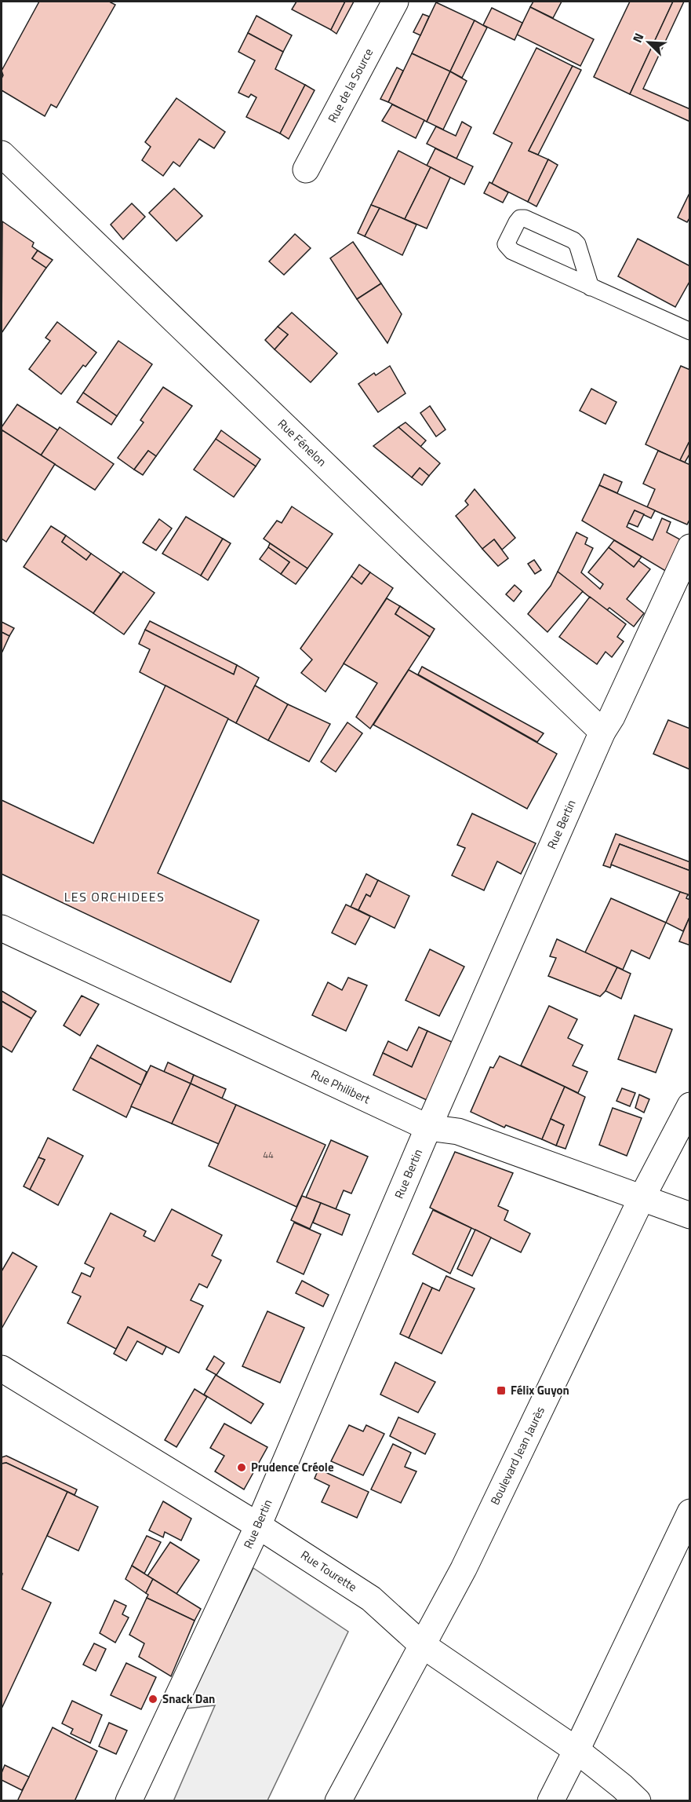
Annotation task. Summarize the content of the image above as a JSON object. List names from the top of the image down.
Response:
{
  "streets": {
    "street": [
      "Rue de la Source",
      "Rue Fénelon",
      "Rue Bertin",
      "Rue Philibert",
      "Boulevard Jean Jaurès",
      "Rue Tourette"
    ]
  },
  "crossings": [
    ["Rue Fénelon", "Rue Bertin"],
    ["Rue Bertin", "Rue Philibert"],
    ["Rue Bertin", "Rue Tourette"],
    ["Rue Philibert", "Boulevard Jean Jaurès"],
    ["Boulevard Jean Jaurès", "Rue Tourette"]
  ],
  "districts": ["LES ORCHIDEES"],
  "places": {
    "transit": ["Félix Guyon"],
    "other": ["Prudence Créole", "Snack Dan"]
  },
  "house_numbers": ["44"],
  "north": "top left"
}
